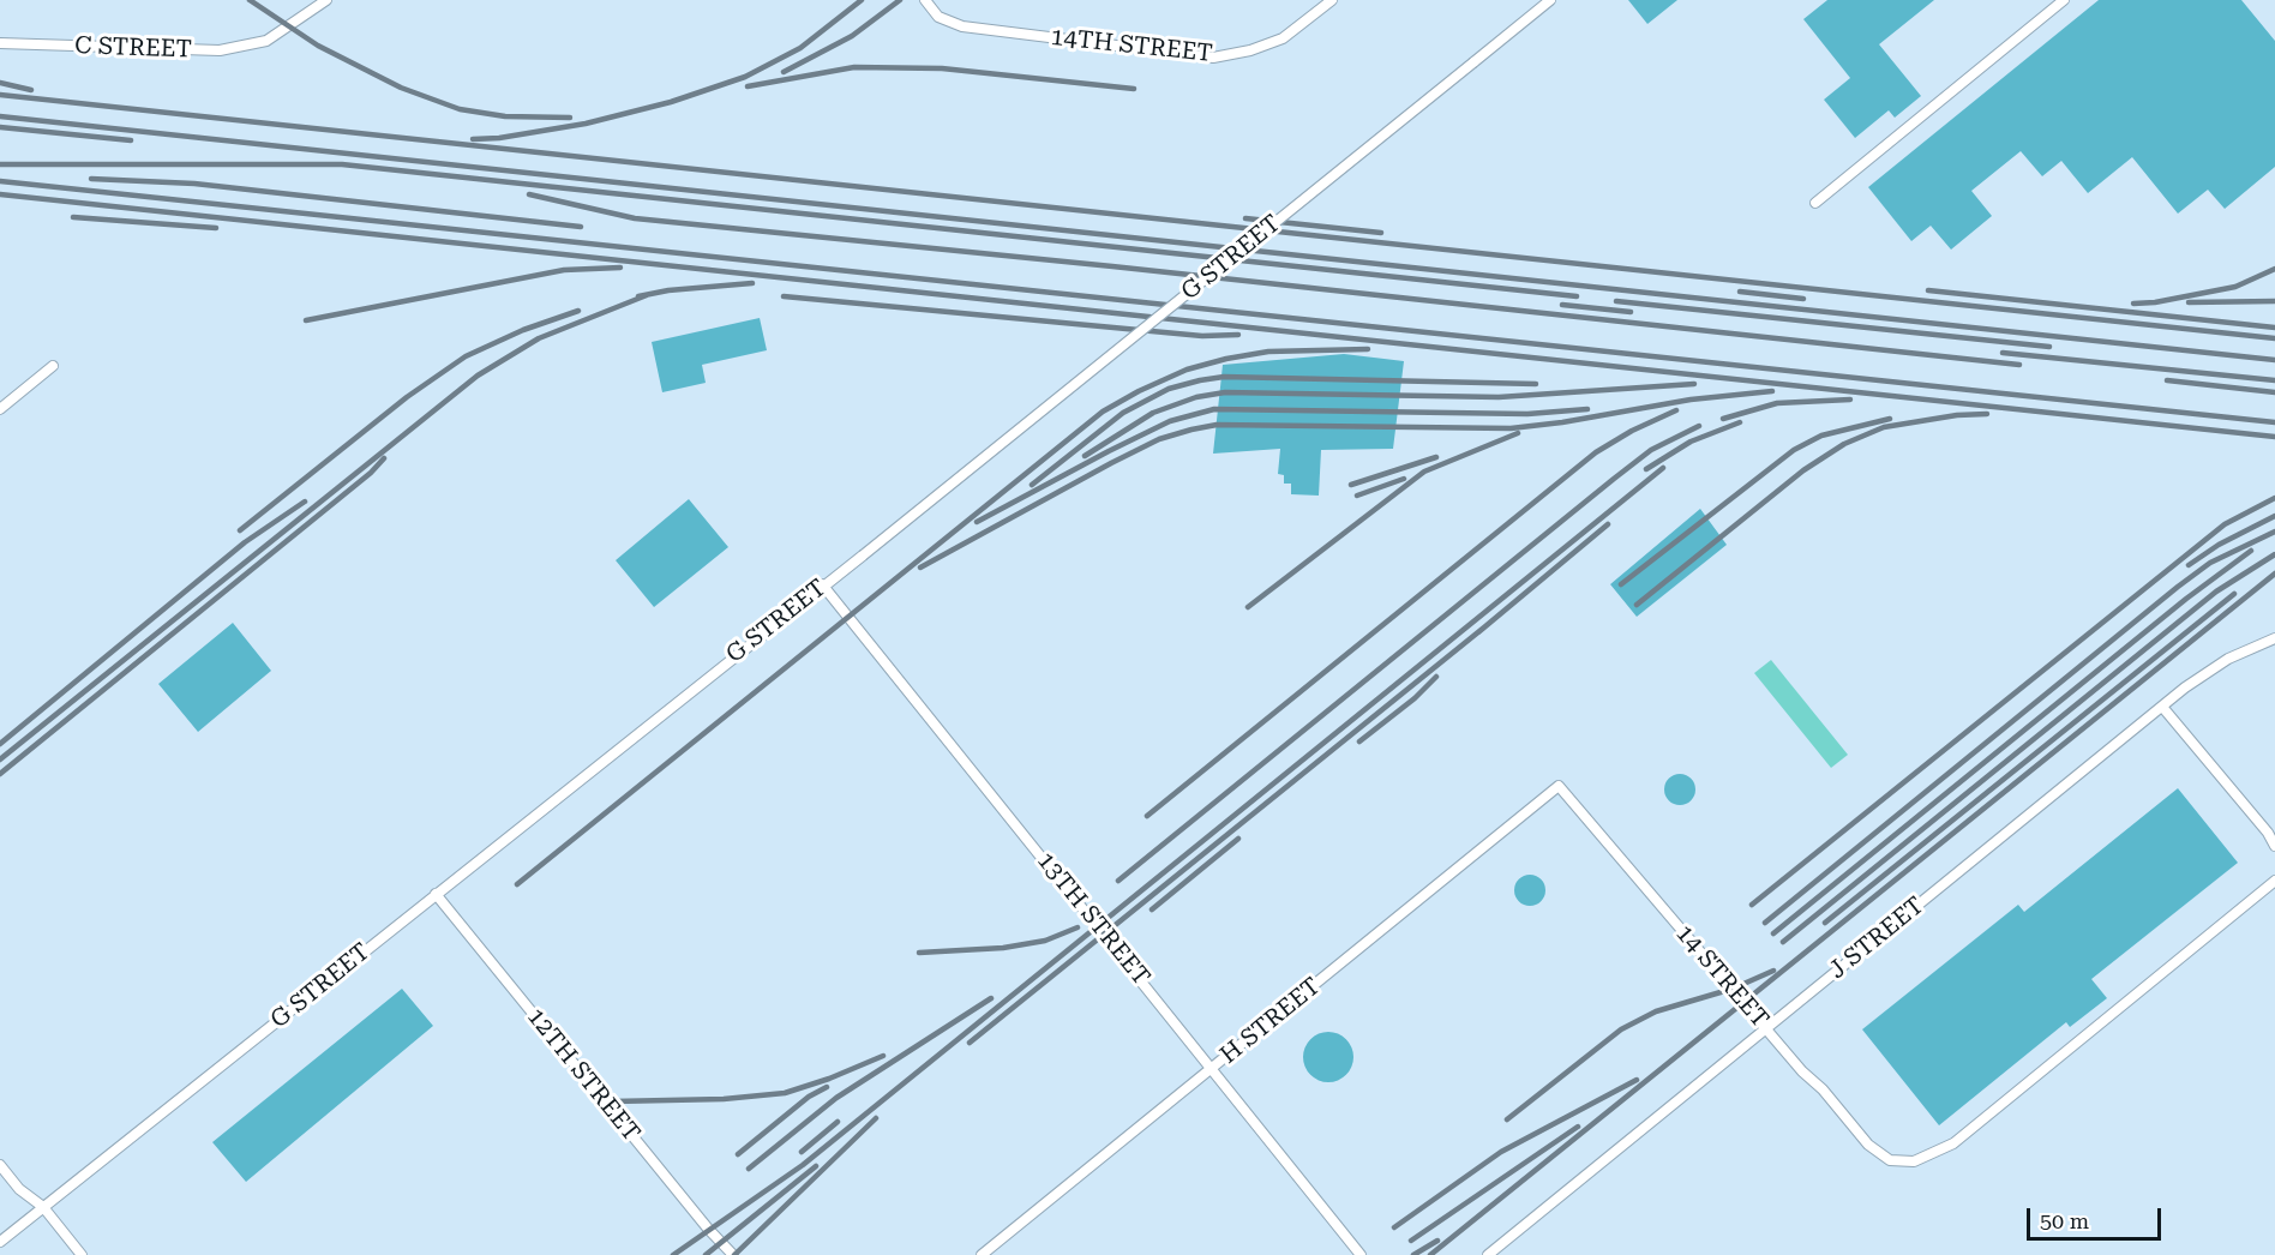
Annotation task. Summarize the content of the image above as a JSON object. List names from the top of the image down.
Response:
{
  "streets": {
    "lane": [
      "14TH STREET",
      "C STREET",
      "G STREET",
      "13TH STREET",
      "J STREET",
      "14 STREET",
      "H STREET",
      "12TH STREET"
    ]
  },
  "crossings": [
    ["G STREET", "13TH STREET"],
    ["G STREET", "12TH STREET"],
    ["13TH STREET", "H STREET"],
    ["J STREET", "14 STREET"],
    ["14 STREET", "H STREET"]
  ],
  "scale_bar": "50 m"
}
